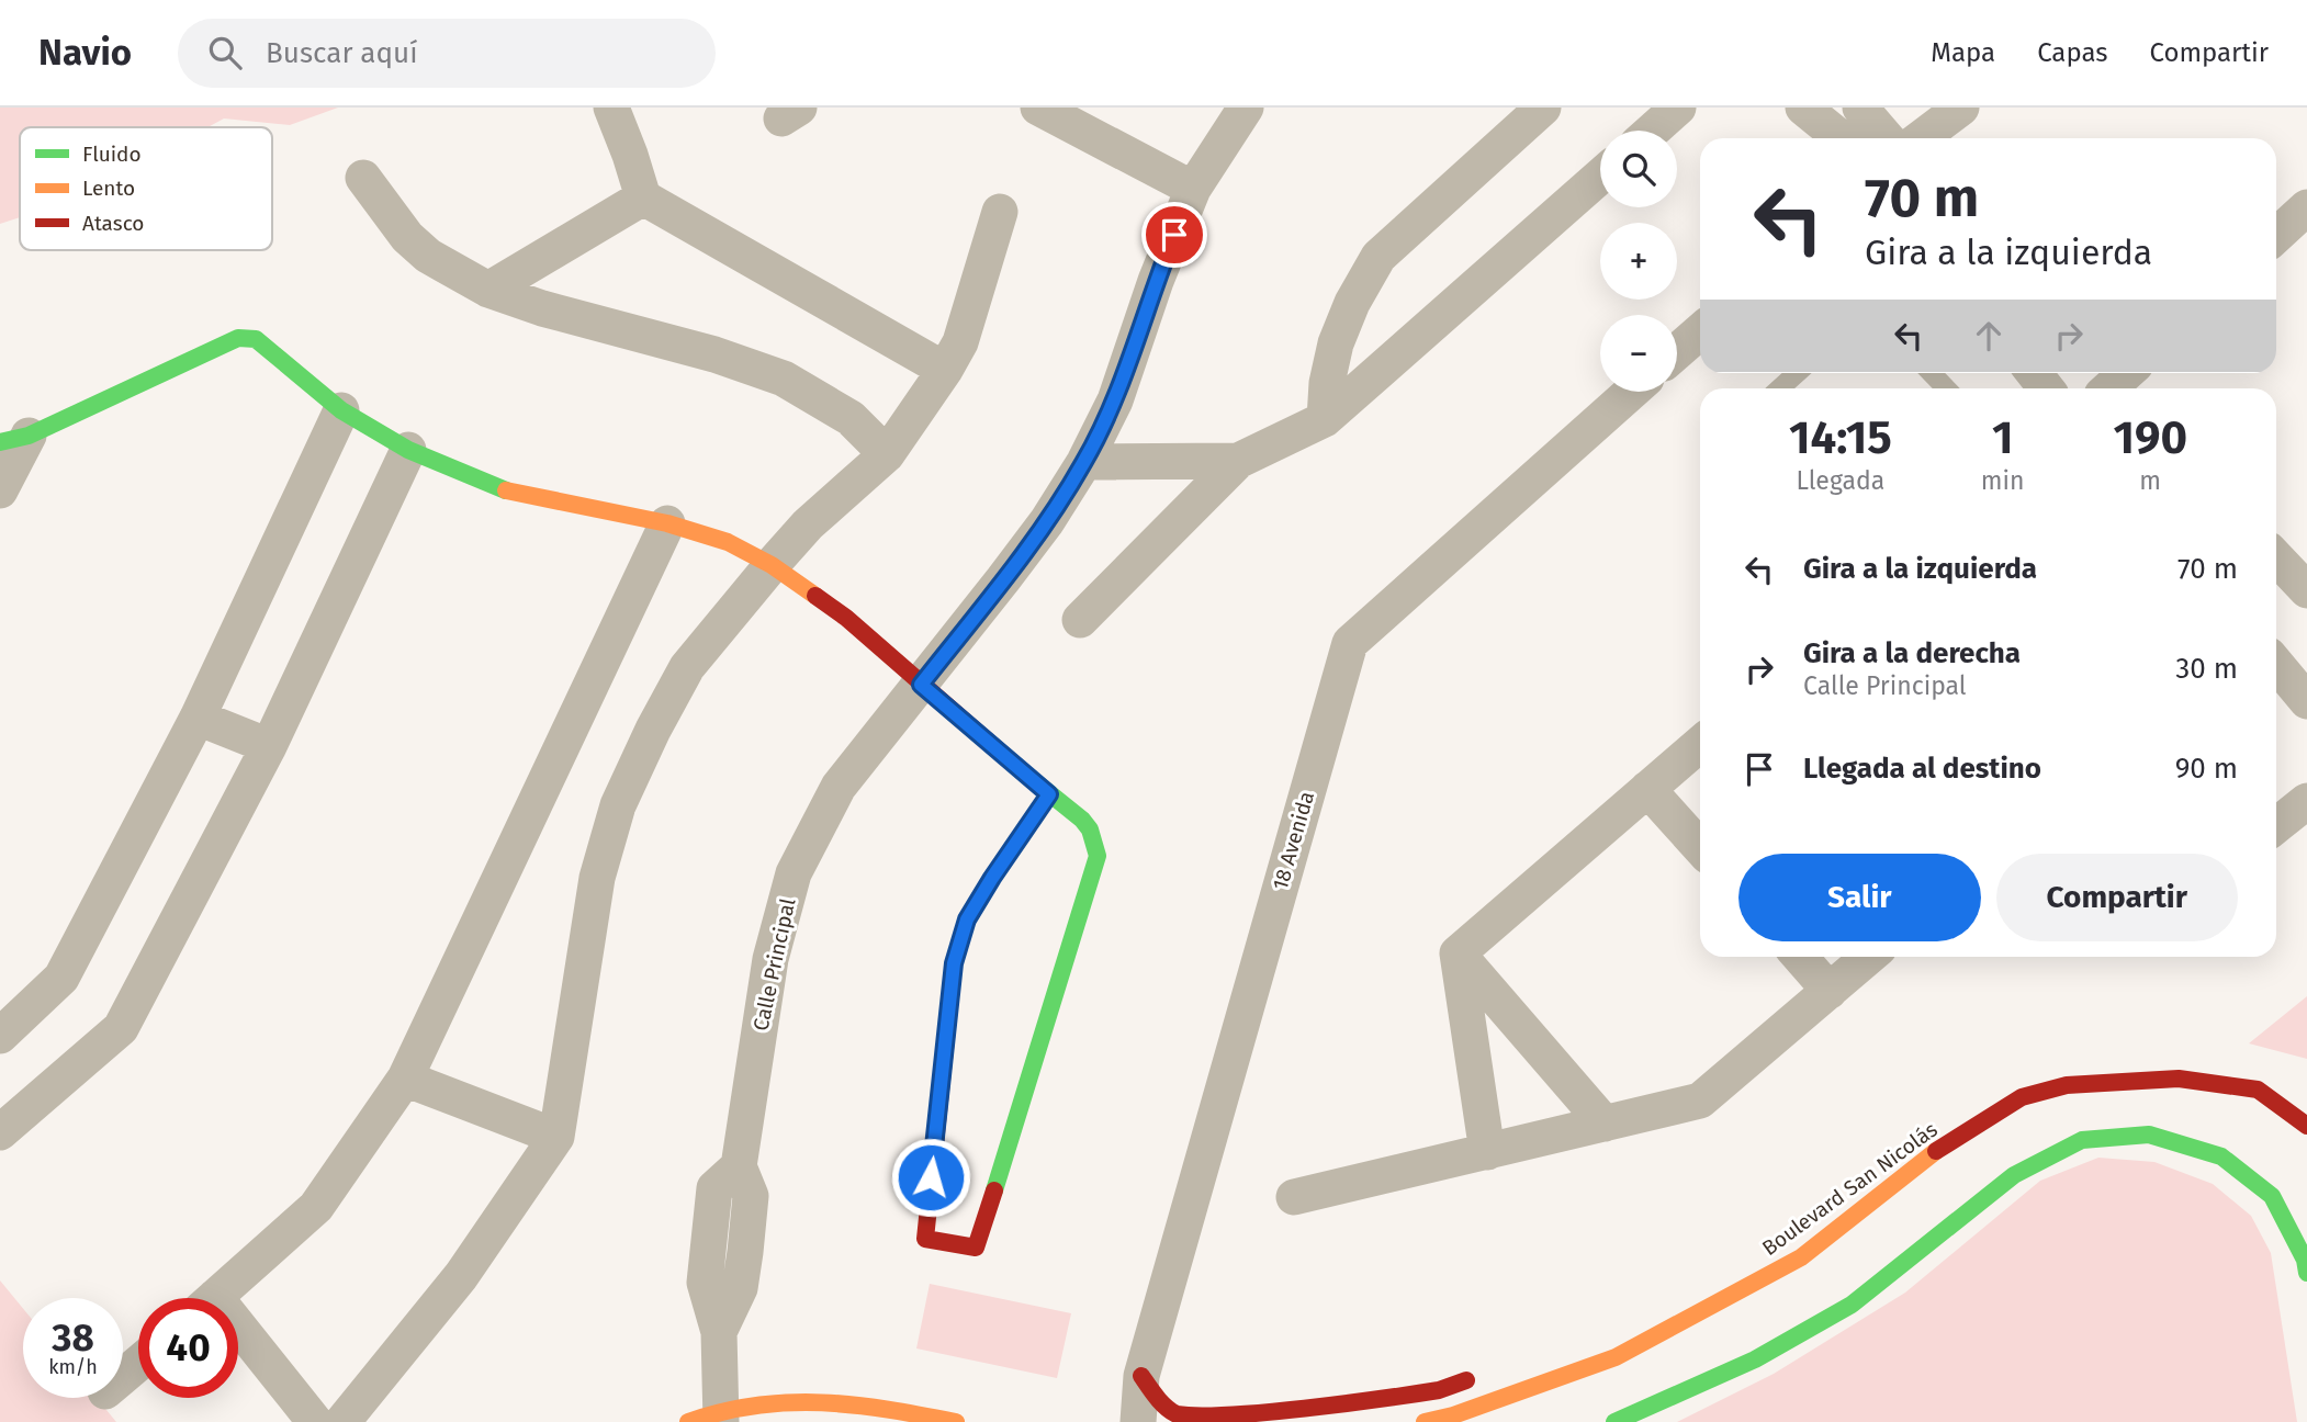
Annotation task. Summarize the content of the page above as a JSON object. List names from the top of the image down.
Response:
{
  "streets": {
    "main road": ["Boulevard San Nicolás"],
    "street": ["18 Avenida", "Calle Principal"]
  },
  "legend": ["Fluido", "Lento", "Atasco"],
  "page": {
    "header": "Navio",
    "search": "Buscar aquí",
    "nav": ["Mapa", "Capas", "Compartir"],
    "map_buttons": ["+", "−"],
    "turn": ["70 m", "Gira a la izquierda"],
    "eta": [
      "14:15",
      "Llegada",
      "1",
      "min",
      "190",
      "m"
    ],
    "list": [
      {
        "name": "Gira a la izquierda",
        "value": "70 m"
      },
      {
        "name": "Gira a la derecha",
        "note": "Calle Principal",
        "value": "30 m"
      },
      {
        "name": "Llegada al destino",
        "value": "90 m"
      }
    ],
    "buttons": ["Salir", "Compartir"],
    "speed": "38 km/h",
    "limit": "40"
  }
}
